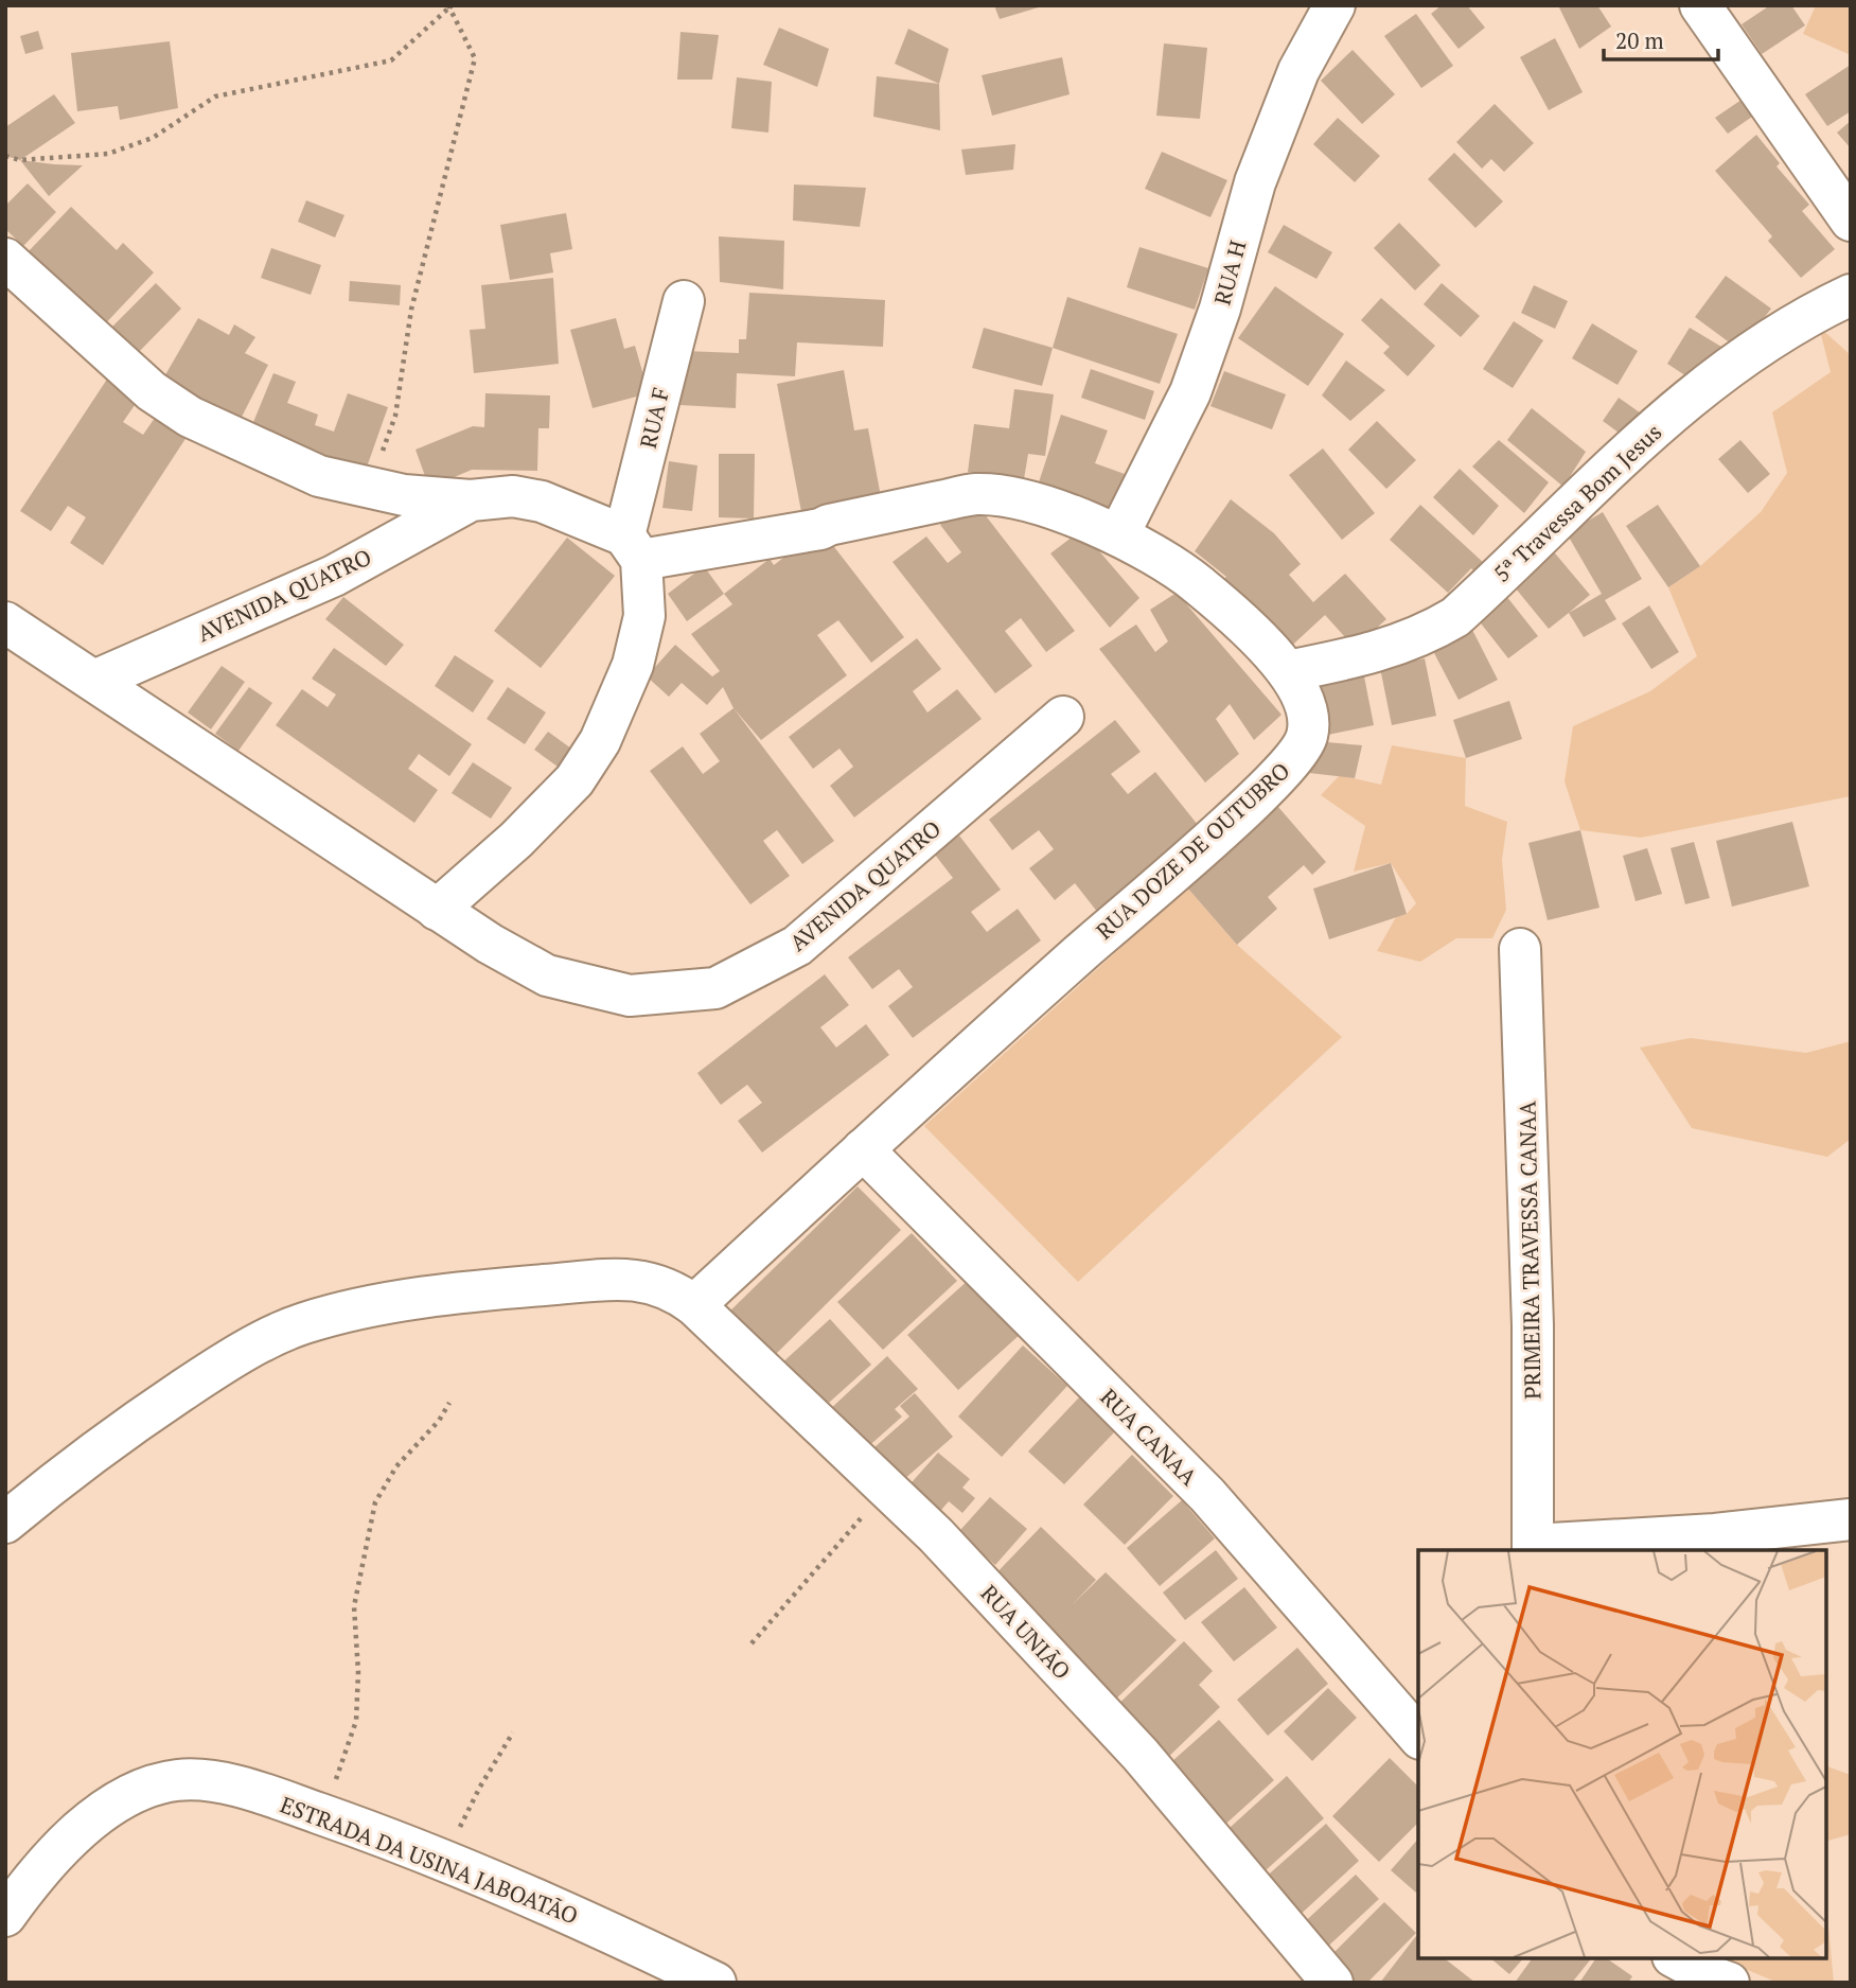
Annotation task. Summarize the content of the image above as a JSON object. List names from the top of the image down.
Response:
{
  "streets": {
    "street": [
      "RUA H",
      "RUA F",
      "5ª Travessa Bom Jesus",
      "AVENIDA QUATRO",
      "RUA DOZE DE OUTUBRO",
      "PRIMEIRA TRAVESSA CANAA",
      "RUA CANAA",
      "RUA UNIÃO",
      "ESTRADA DA USINA JABOATÃO"
    ]
  },
  "crossings": [
    ["RUA H", "RUA DOZE DE OUTUBRO"],
    ["RUA F", "AVENIDA QUATRO"],
    ["RUA F", "RUA DOZE DE OUTUBRO"],
    ["5ª Travessa Bom Jesus", "RUA DOZE DE OUTUBRO"],
    ["AVENIDA QUATRO", "RUA DOZE DE OUTUBRO"],
    ["RUA DOZE DE OUTUBRO", "RUA CANAA"],
    ["RUA DOZE DE OUTUBRO", "RUA UNIÃO"]
  ],
  "scale_bar": "20 m"
}
